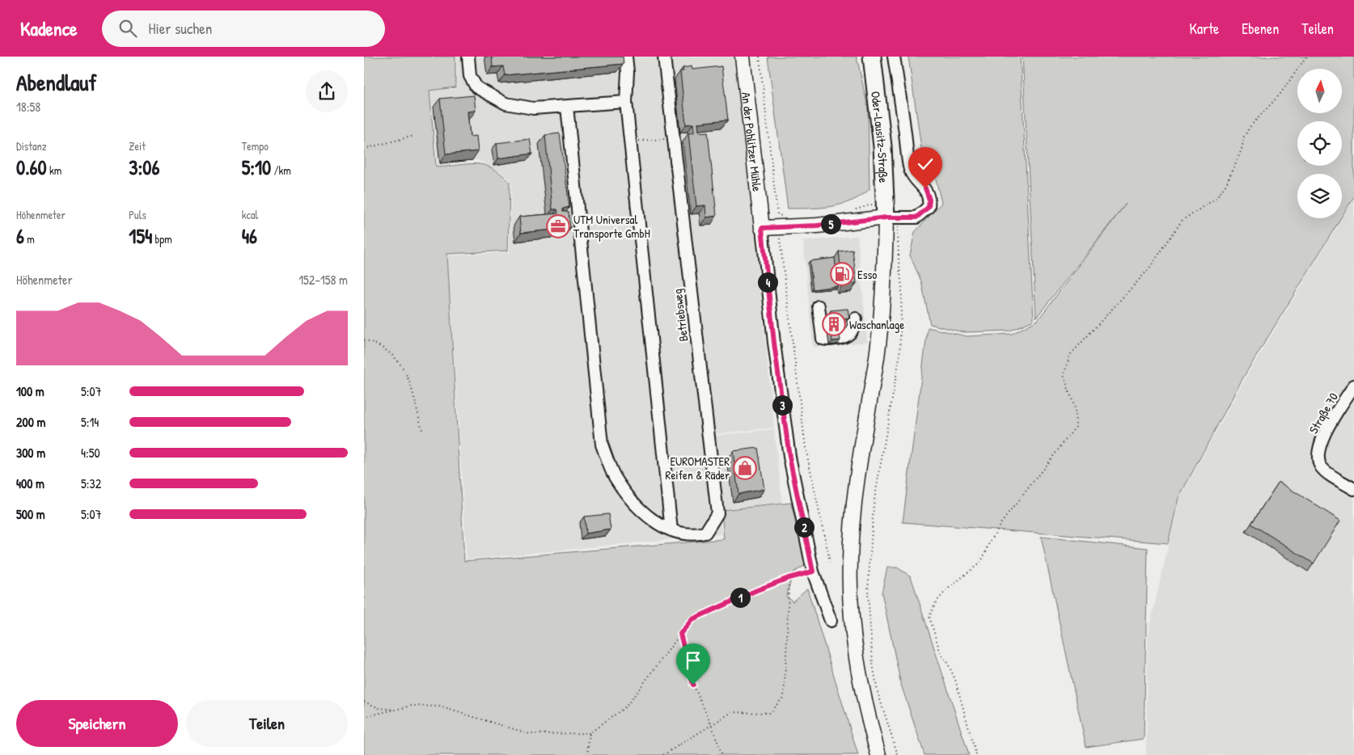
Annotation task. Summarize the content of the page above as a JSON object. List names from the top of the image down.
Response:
{
  "streets": {
    "highway": ["Oder-Lausitz-Straße"],
    "main road": ["An der Pohlitzer Mühle"],
    "street": ["Betriebsweg", "Straße 70"]
  },
  "places": {
    "office": ["UTM Universal Transporte GmbH"],
    "fuel station": ["Esso"],
    "building": ["Waschanlage"],
    "shop": ["EUROMASTER Reifen & Räder"]
  },
  "north": "top",
  "page": {
    "header": "Kadence",
    "search": "Hier suchen",
    "nav": ["Karte", "Ebenen", "Teilen"],
    "heading": ["Abendlauf", "18:58"],
    "stats": [
      ["Distanz", "0.60 km"],
      ["Zeit", "3:06"],
      ["Tempo", "5:10 /km"],
      ["Höhenmeter", "6 m"],
      ["Puls", "154 bpm"],
      ["kcal", "46"]
    ],
    "pins": [
      "5",
      "4",
      "3",
      "2",
      "1"
    ],
    "chart": ["Höhenmeter", "152–158 m"],
    "list": [
      {
        "name": "100 m",
        "note": "5:07"
      },
      {
        "name": "200 m",
        "note": "5:14"
      },
      {
        "name": "300 m",
        "note": "4:50"
      },
      {
        "name": "400 m",
        "note": "5:32"
      },
      {
        "name": "500 m",
        "note": "5:07"
      }
    ],
    "buttons": ["Speichern", "Teilen"]
  }
}
